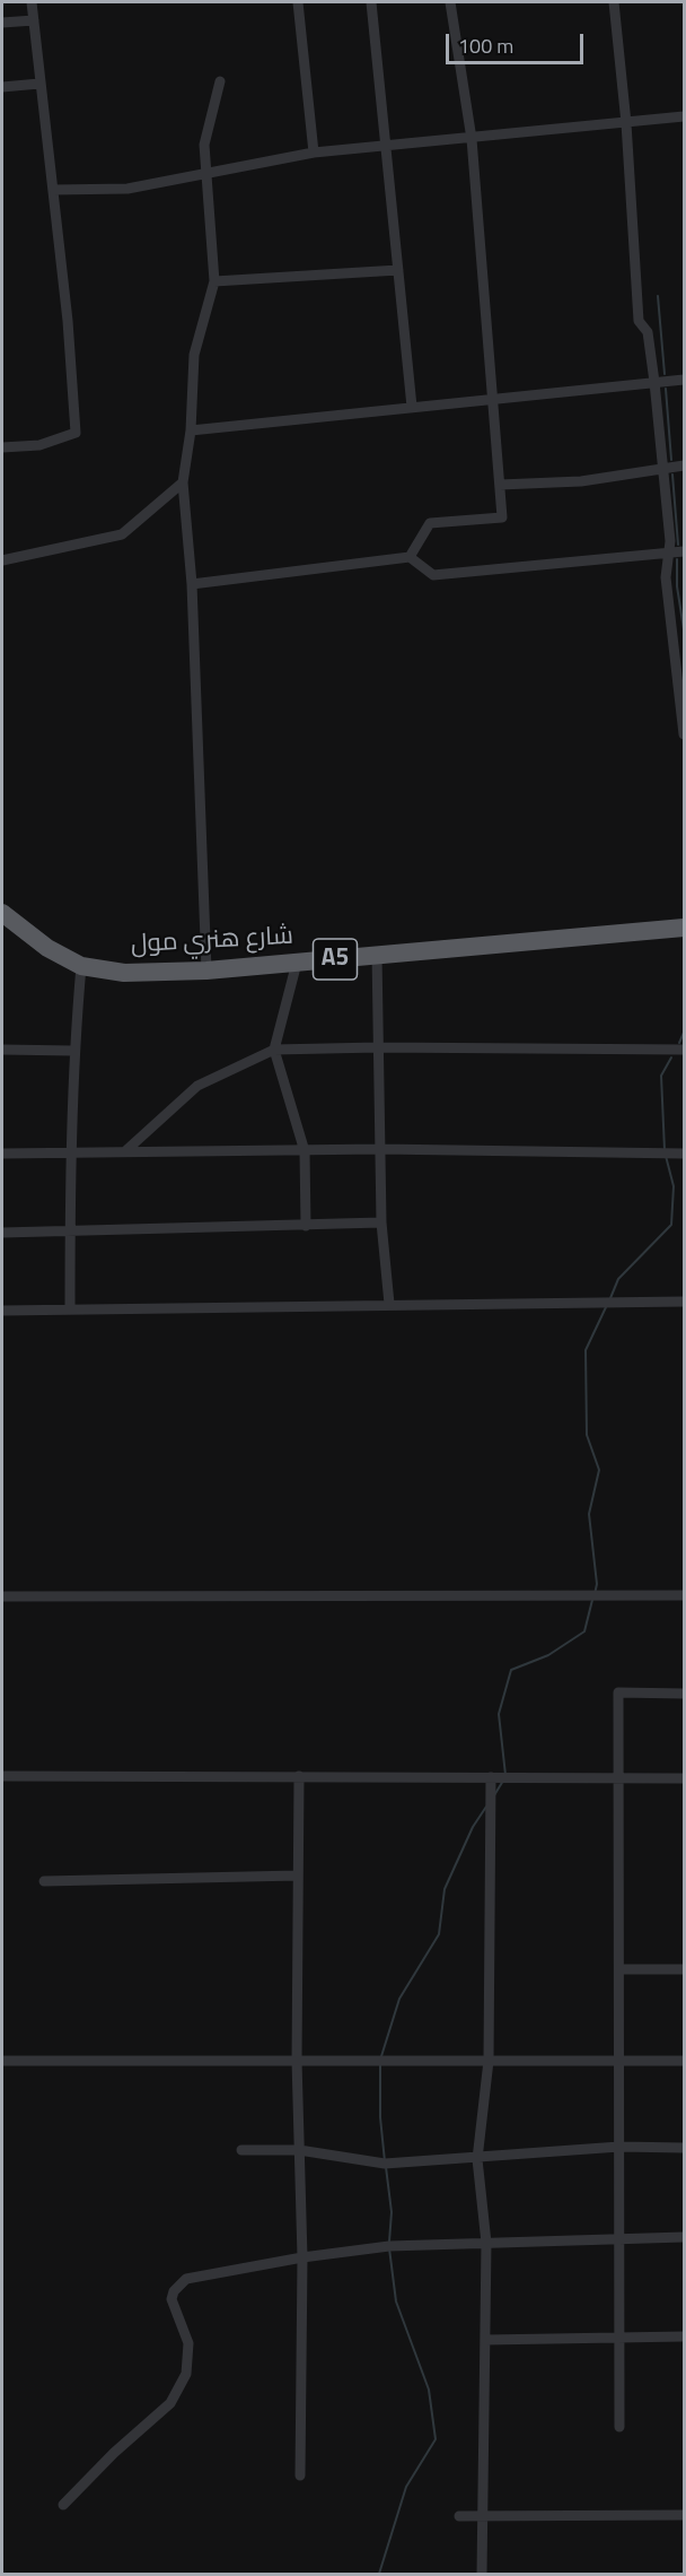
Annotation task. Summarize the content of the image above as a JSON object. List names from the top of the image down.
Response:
{
  "streets": {
    "highway": ["شارع هنري مول", "A5"]
  },
  "scale_bar": "100 m"
}
